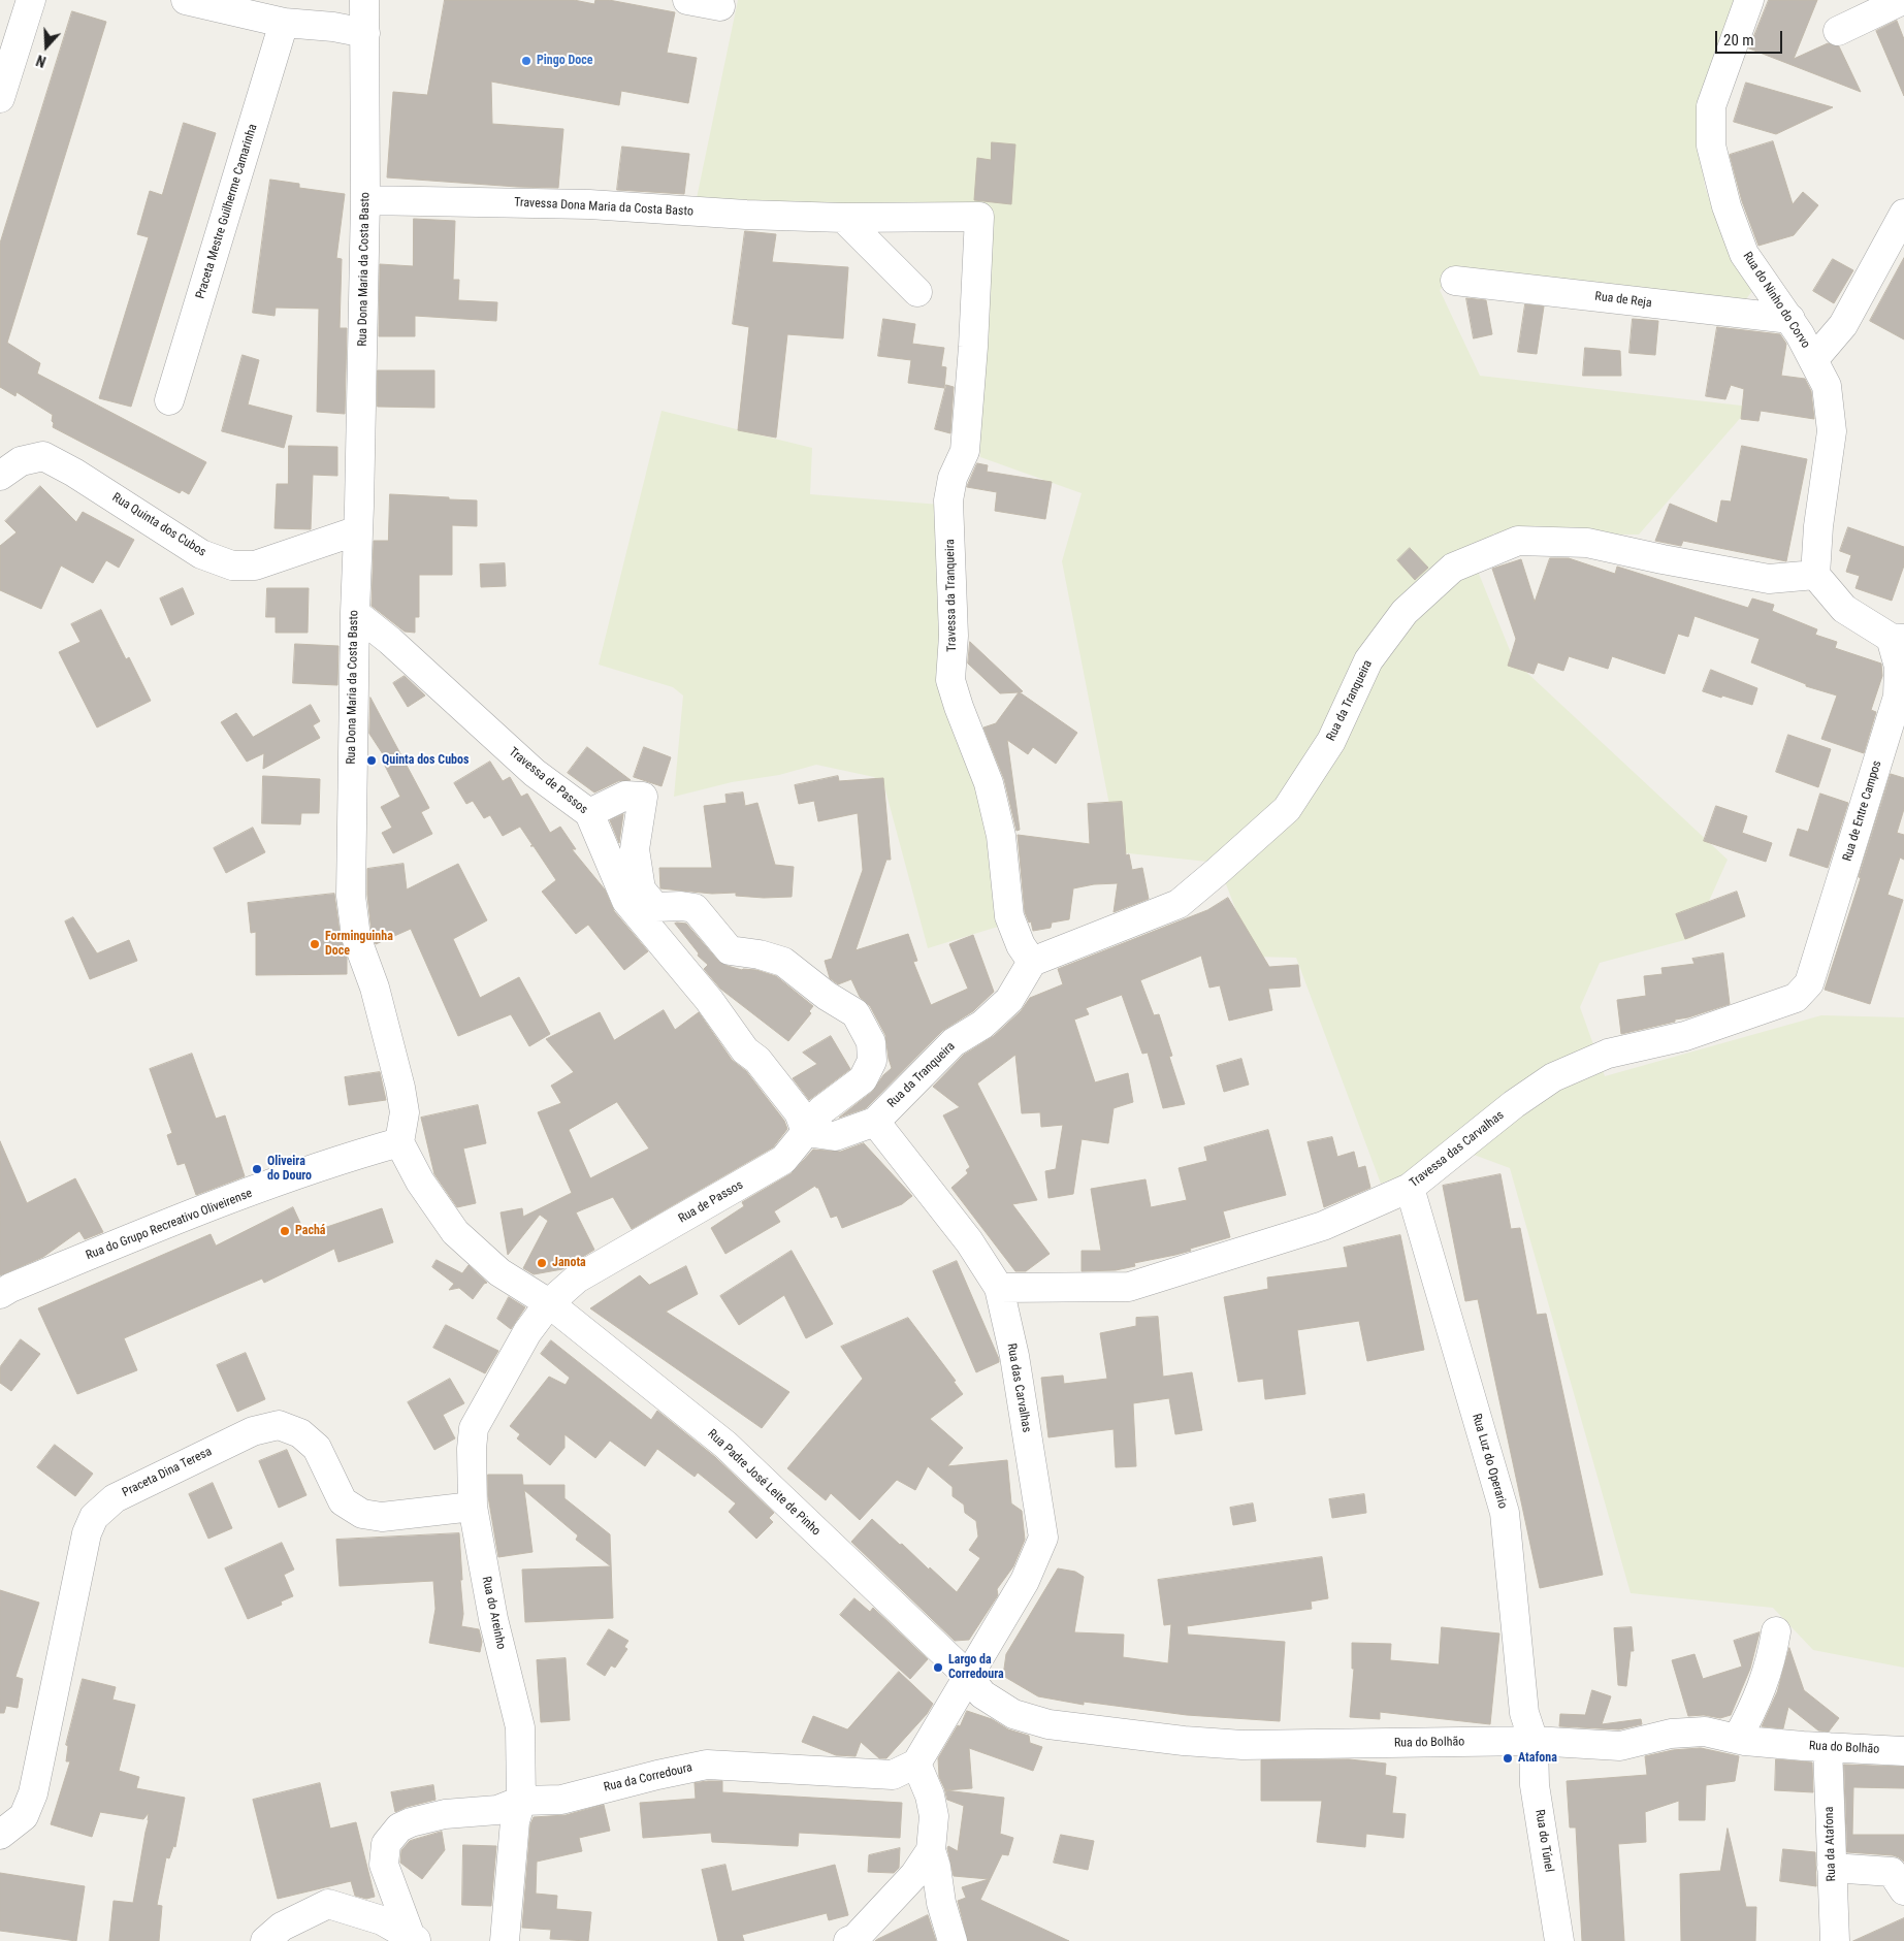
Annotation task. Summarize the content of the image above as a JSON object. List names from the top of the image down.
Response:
{
  "streets": {
    "street": [
      "Travessa Dona Maria da Costa Basto",
      "Praceta Mestre Guilherme Camarinha",
      "Rua Dona Maria da Costa Basto",
      "Rua de Reja",
      "Rua do Ninho do Corvo",
      "Rua Quinta dos Cubos",
      "Travessa da Tranqueira",
      "Rua da Tranqueira",
      "Travessa de Passos",
      "Rua de Entre Campos",
      "Travessa das Carvalhas",
      "Rua de Passos",
      "Rua do Grupo Recreativo Oliveirense",
      "Rua das Carvalhas",
      "Rua Luz do Operario",
      "Praceta Dina Teresa",
      "Rua Padre José Leite de Pinho",
      "Rua do Areinho",
      "Rua do Bolhão",
      "Rua da Corredoura",
      "Rua do Túnel",
      "Rua da Atafona"
    ]
  },
  "crossings": [
    ["Travessa Dona Maria da Costa Basto", "Rua Dona Maria da Costa Basto"],
    ["Travessa Dona Maria da Costa Basto", "Travessa da Tranqueira"],
    ["Rua Dona Maria da Costa Basto", "Rua Quinta dos Cubos"],
    ["Rua Dona Maria da Costa Basto", "Travessa de Passos"],
    ["Rua Dona Maria da Costa Basto", "Rua do Grupo Recreativo Oliveirense"],
    ["Rua de Reja", "Rua do Ninho do Corvo"],
    ["Rua do Ninho do Corvo", "Rua da Tranqueira"],
    ["Travessa da Tranqueira", "Rua da Tranqueira"],
    ["Rua da Tranqueira", "Rua das Carvalhas"],
    ["Travessa de Passos", "Rua de Passos"],
    ["Rua de Entre Campos", "Travessa das Carvalhas"],
    ["Travessa das Carvalhas", "Rua das Carvalhas"],
    ["Travessa das Carvalhas", "Rua Luz do Operario"],
    ["Rua de Passos", "Rua Padre José Leite de Pinho"],
    ["Rua de Passos", "Rua do Areinho"],
    ["Rua das Carvalhas", "Rua Padre José Leite de Pinho"],
    ["Rua das Carvalhas", "Rua do Bolhão"],
    ["Rua Luz do Operario", "Rua do Bolhão"],
    ["Rua Luz do Operario", "Rua do Túnel"],
    ["Praceta Dina Teresa", "Rua do Areinho"],
    ["Rua Padre José Leite de Pinho", "Rua do Areinho"],
    ["Rua Padre José Leite de Pinho", "Rua do Bolhão"],
    ["Rua do Areinho", "Rua da Corredoura"],
    ["Rua do Bolhão", "Rua do Túnel"],
    ["Rua do Bolhão", "Rua da Atafona"]
  ],
  "places": [
    "Pingo Doce",
    "Quinta dos Cubos",
    "Forminguinha Doce",
    "Oliveira do Douro",
    "Pachá",
    "Janota",
    "Largo da Corredoura",
    "Atafona"
  ],
  "scale_bar": "20 m",
  "north": "bottom"
}
